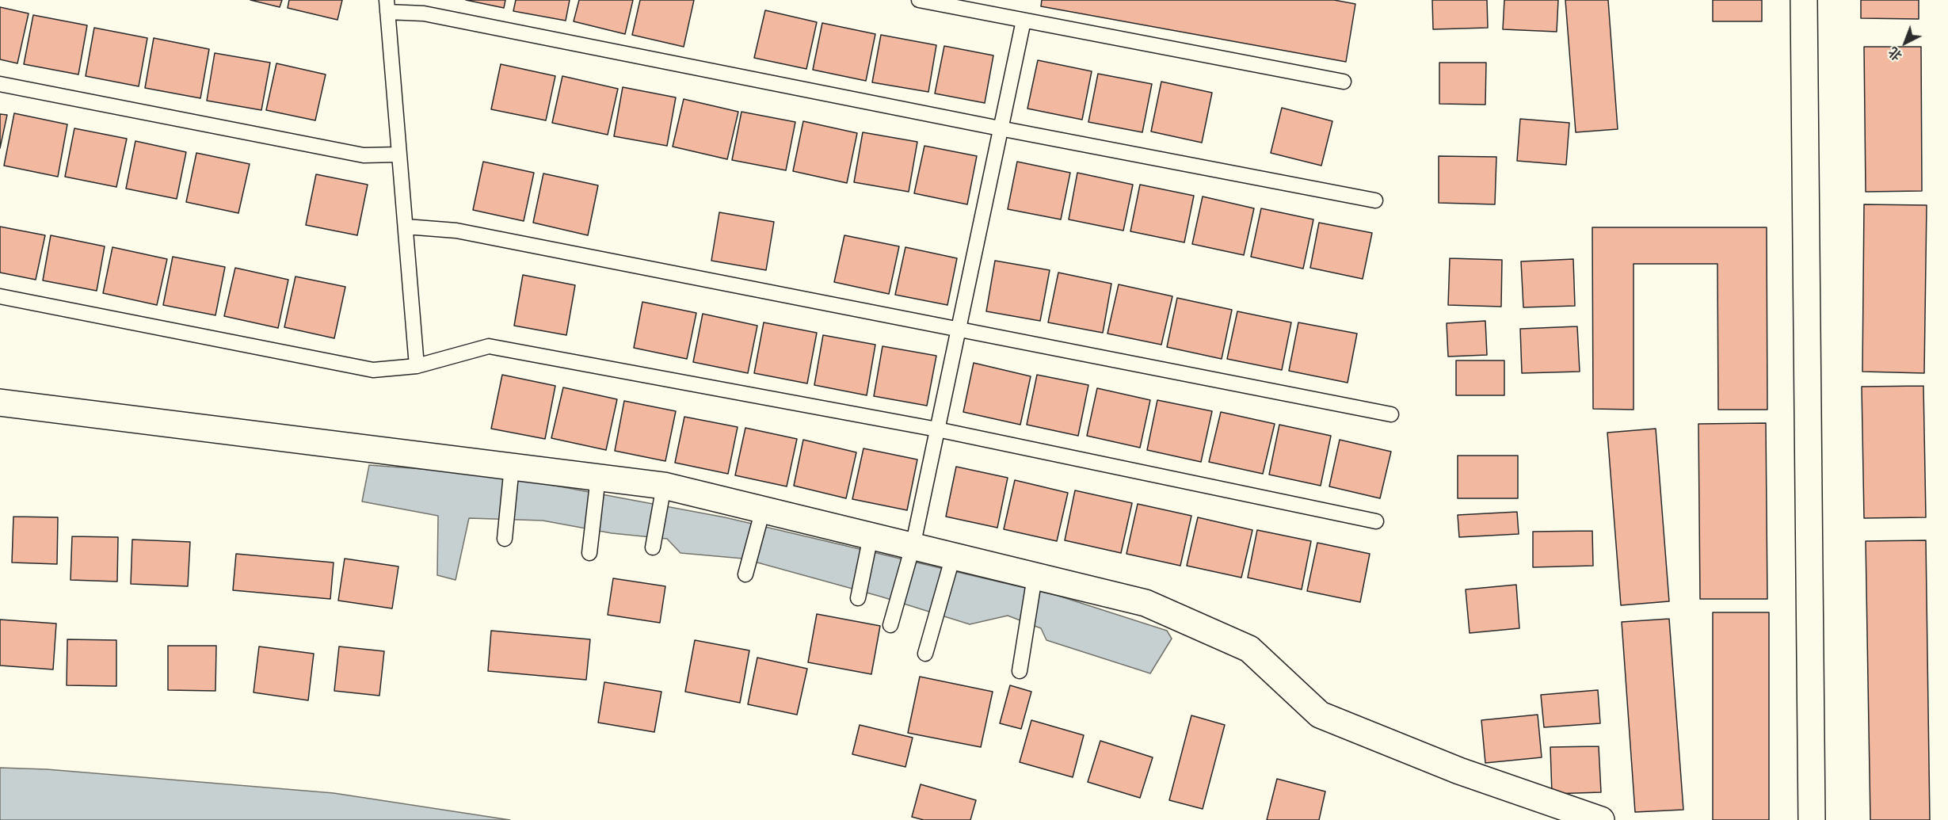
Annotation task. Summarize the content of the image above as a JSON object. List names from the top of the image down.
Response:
{
  "north": "bottom left"
}
